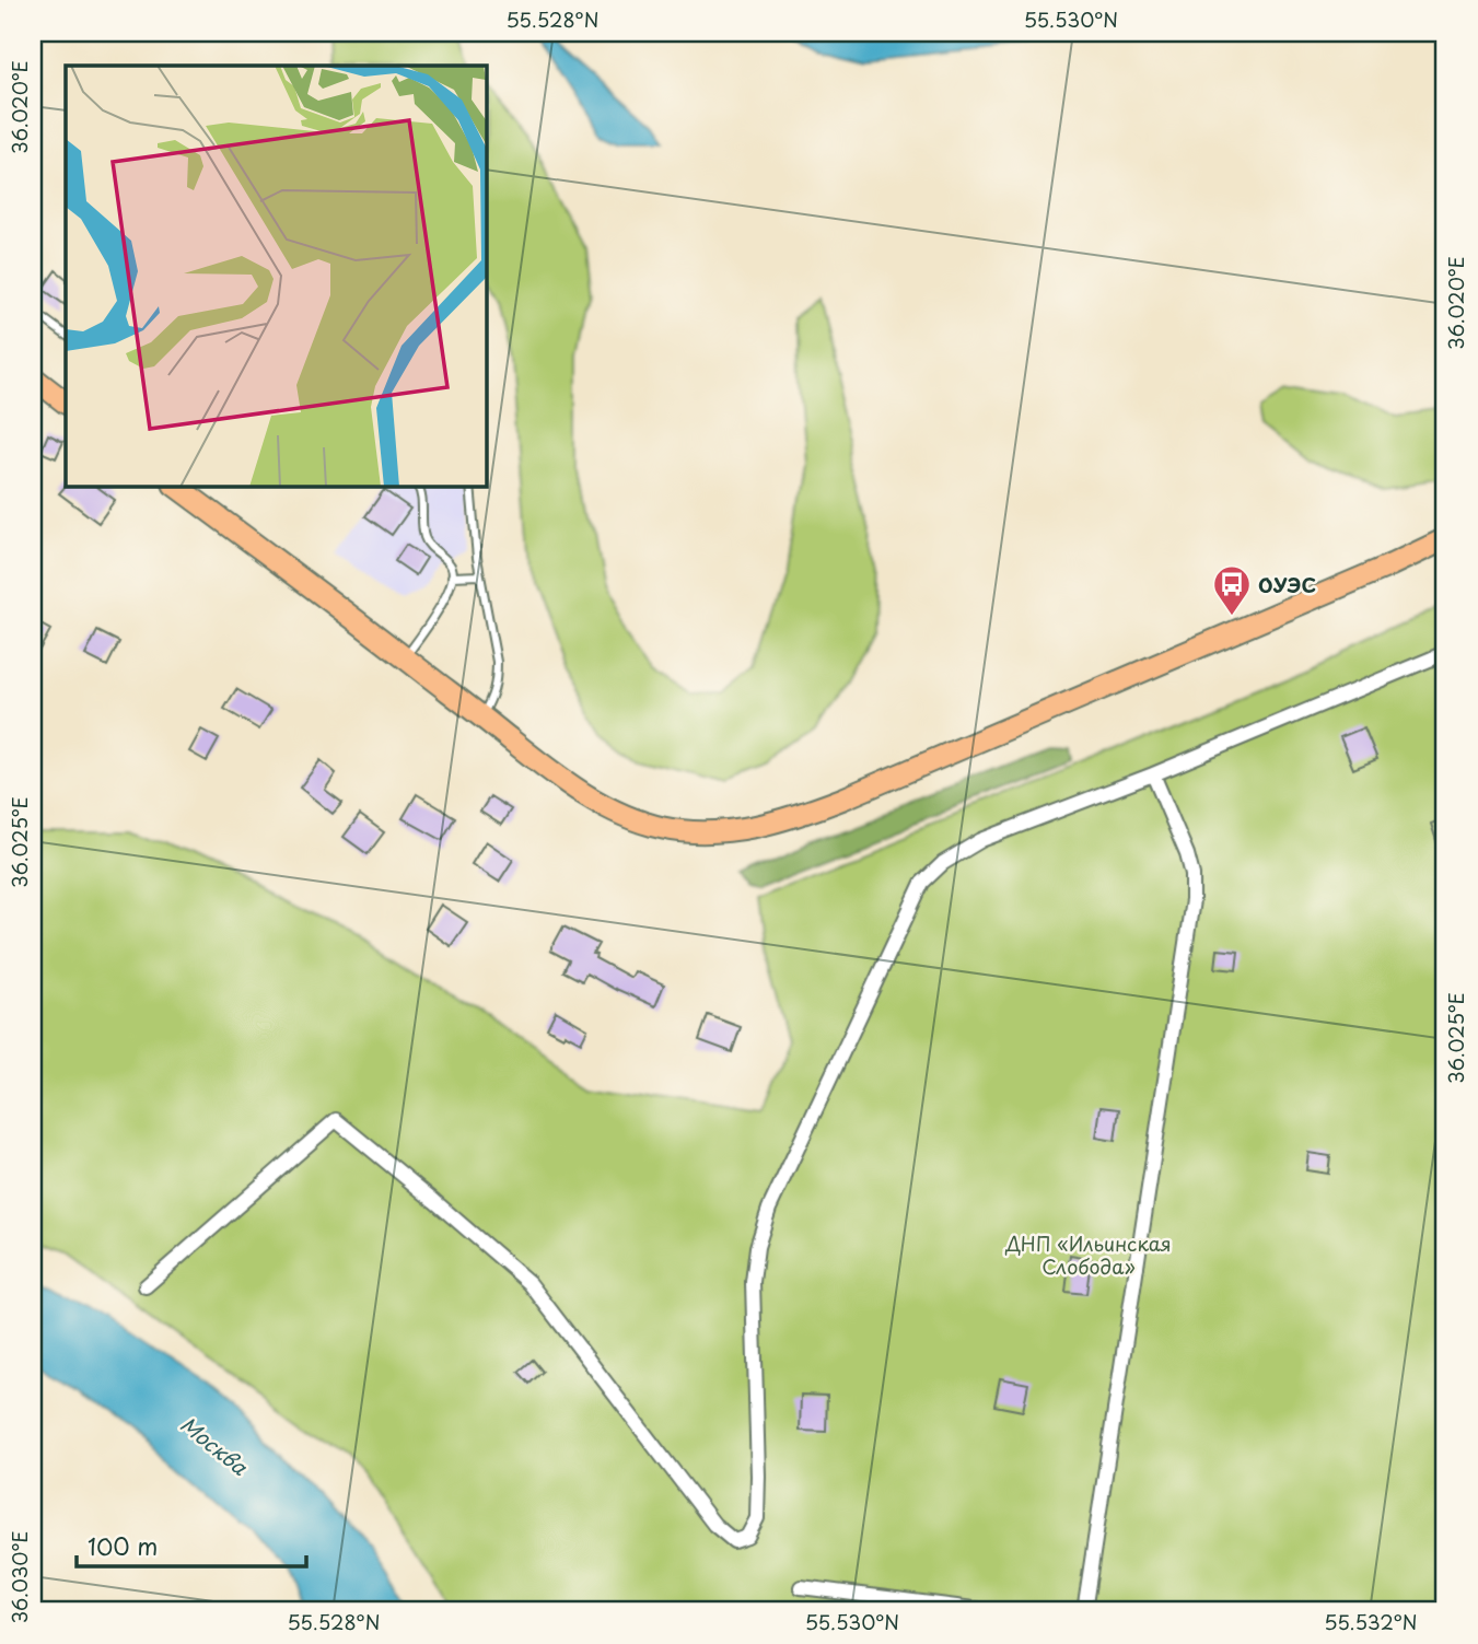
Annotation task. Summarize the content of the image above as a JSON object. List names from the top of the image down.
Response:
{
  "water": ["Москва"],
  "parks": ["ДНП «Ильинская Слобода»"],
  "places": {
    "bus stop": ["ОУЭС"]
  },
  "scale_bar": "100 m",
  "coordinates": [
    "55.528°N",
    "55.530°N",
    "36.020°E",
    "36.025°E",
    "36.030°E",
    "55.532°N"
  ]
}
